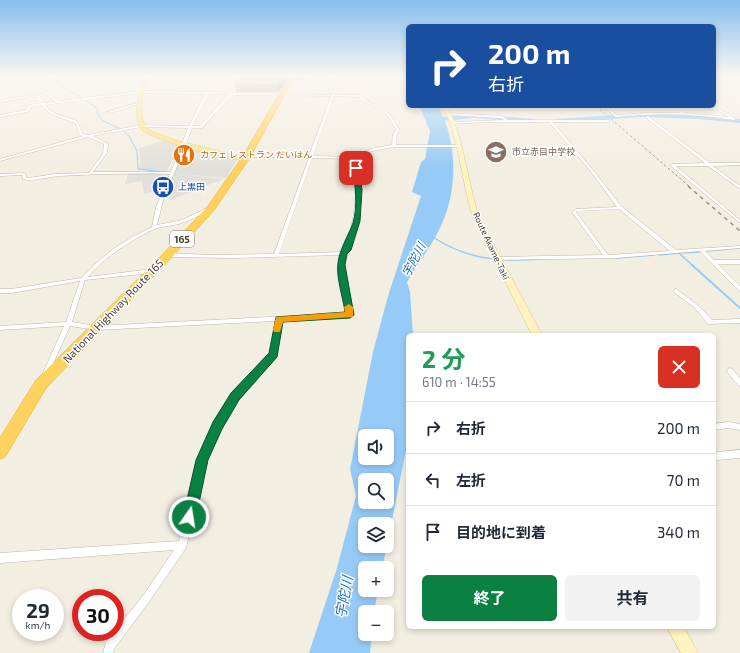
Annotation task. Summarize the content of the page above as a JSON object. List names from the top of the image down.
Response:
{
  "streets": {
    "highway": ["165", "National Highway Route 165"],
    "main road": ["Route Akame-Taki"]
  },
  "water": ["宇陀川"],
  "places": {
    "school or university": ["市立赤目中学校"],
    "restaurant": ["カフェ レストラン だいはん"],
    "bus stop": ["上黒田"]
  },
  "page": {
    "turn": ["200 m", "右折"],
    "heading": ["2 分", "610 m · 14:55"],
    "list": [
      {
        "name": "右折",
        "value": "200 m"
      },
      {
        "name": "左折",
        "value": "70 m"
      },
      {
        "name": "目的地に到着",
        "value": "340 m"
      }
    ],
    "map_buttons": ["+", "−"],
    "buttons": ["終了", "共有"],
    "speed": "29 km/h",
    "limit": "30"
  }
}
